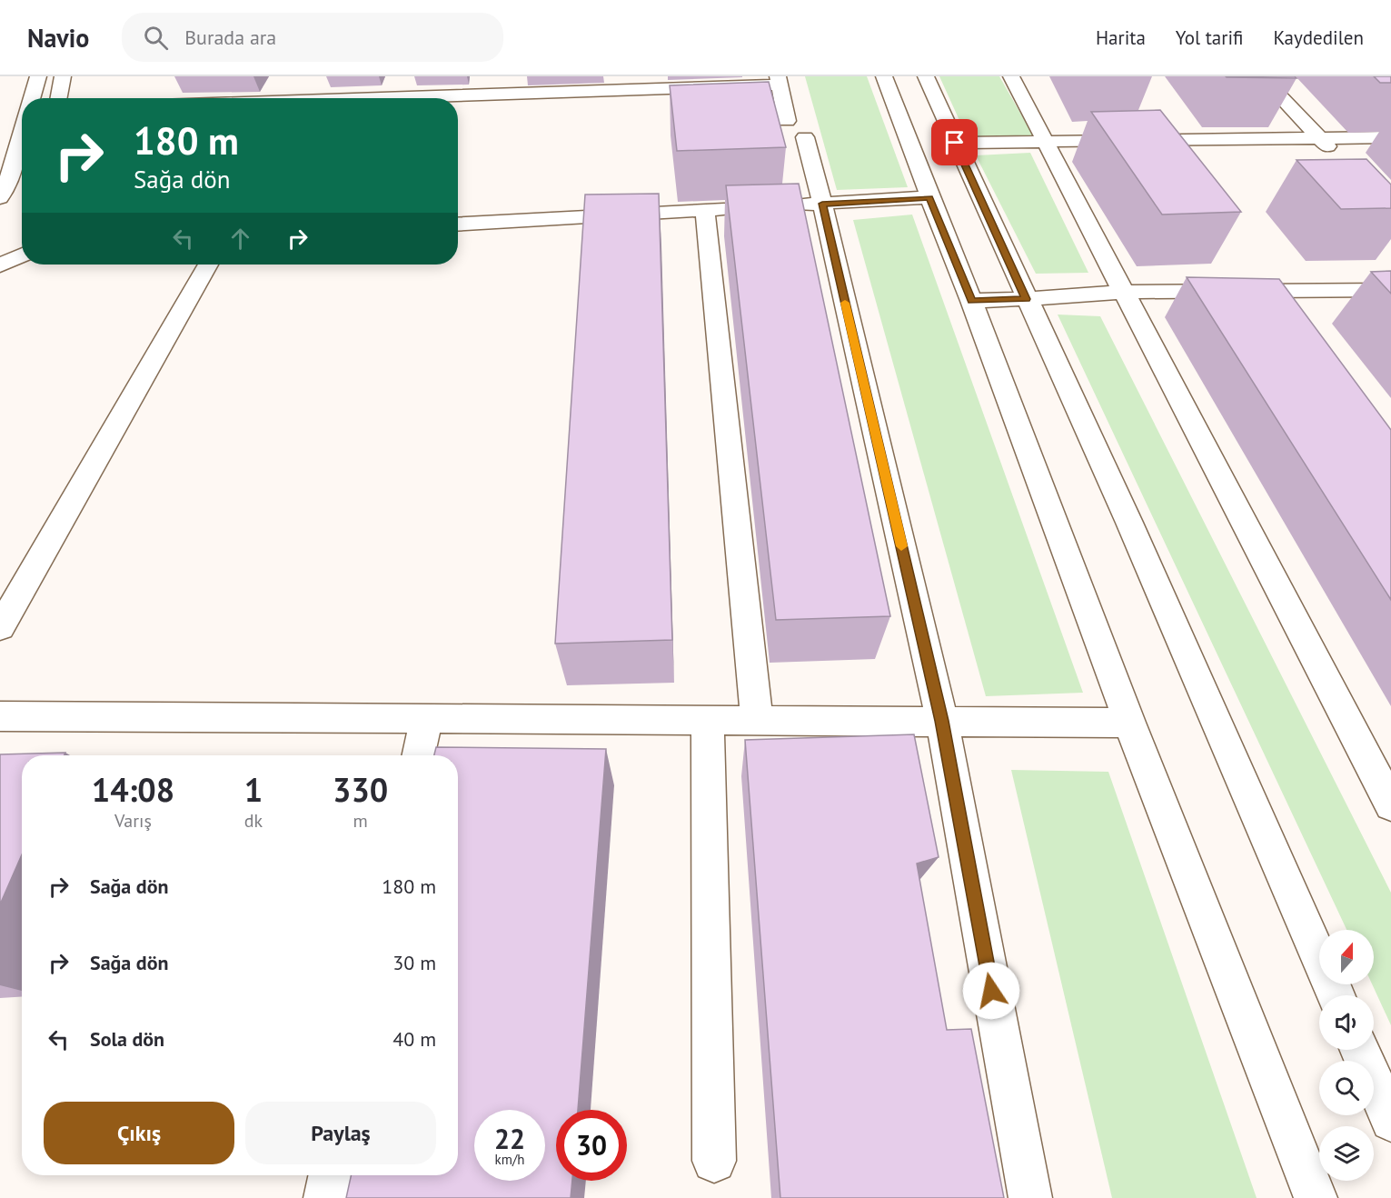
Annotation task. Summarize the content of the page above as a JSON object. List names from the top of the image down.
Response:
{
  "north": "top",
  "page": {
    "header": "Navio",
    "search": "Burada ara",
    "nav": ["Harita", "Yol tarifi", "Kaydedilen"],
    "turn": ["180 m", "Sağa dön"],
    "eta": [
      "14:08",
      "Varış",
      "1",
      "dk",
      "330",
      "m"
    ],
    "list": [
      {
        "name": "Sağa dön",
        "value": "180 m"
      },
      {
        "name": "Sağa dön",
        "value": "30 m"
      },
      {
        "name": "Sola dön",
        "value": "40 m"
      }
    ],
    "buttons": ["Çıkış", "Paylaş"],
    "speed": "22 km/h",
    "limit": "30"
  }
}
